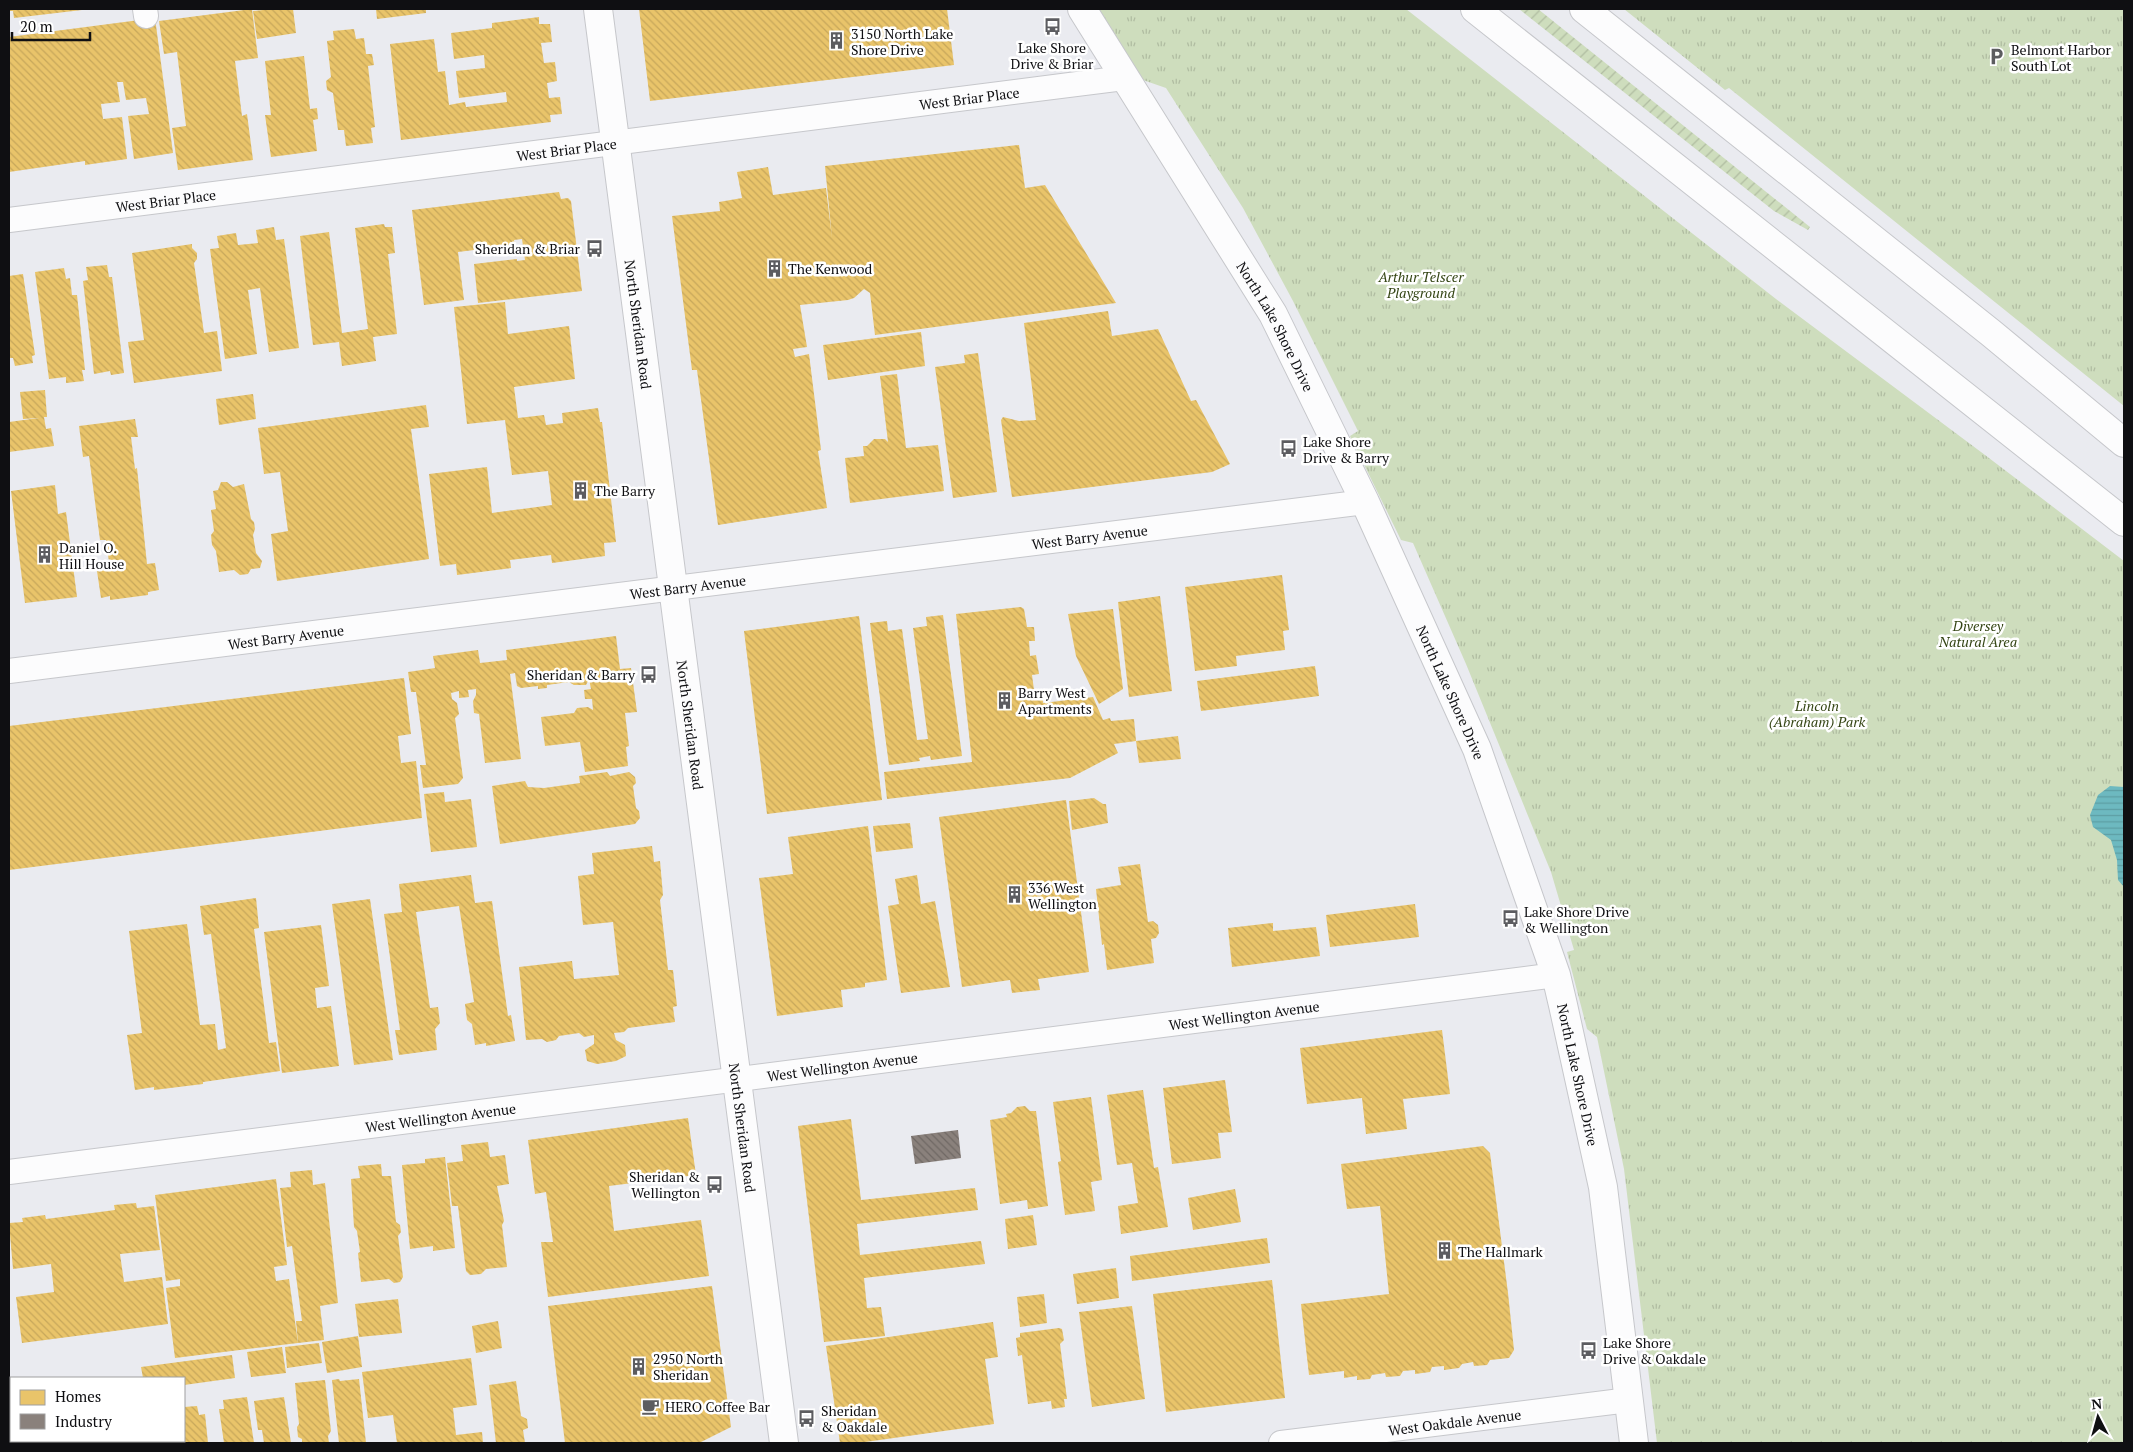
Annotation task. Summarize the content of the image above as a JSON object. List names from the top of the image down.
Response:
{
  "streets": {
    "main road": ["North Sheridan Road", "North Lake Shore Drive"],
    "street": [
      "West Briar Place",
      "West Barry Avenue",
      "West Wellington Avenue",
      "West Oakdale Avenue"
    ]
  },
  "crossings": [
    ["West Briar Place", "North Sheridan Road"],
    ["West Briar Place", "North Lake Shore Drive"],
    ["North Sheridan Road", "West Barry Avenue"],
    ["North Sheridan Road", "West Wellington Avenue"],
    ["North Lake Shore Drive", "West Barry Avenue"],
    ["North Lake Shore Drive", "West Wellington Avenue"],
    ["North Lake Shore Drive", "West Oakdale Avenue"]
  ],
  "parks": ["Arthur Telscer Playground", "Diversey Natural Area", "Lincoln (Abraham) Park"],
  "places": {
    "bus stop": [
      "Lake Shore Drive & Briar",
      "Sheridan & Briar",
      "Lake Shore Drive & Barry",
      "Sheridan & Barry",
      "Lake Shore Drive & Wellington",
      "Sheridan & Wellington",
      "Lake Shore Drive & Oakdale",
      "Sheridan & Oakdale"
    ],
    "building": [
      "3150 North Lake Shore Drive",
      "The Kenwood",
      "The Barry",
      "Daniel O. Hill House",
      "Barry West Apartments",
      "336 West Wellington",
      "The Hallmark",
      "2950 North Sheridan"
    ],
    "parking": ["Belmont Harbor South Lot"],
    "cafe": ["HERO Coffee Bar"]
  },
  "legend": ["Homes", "Industry"],
  "scale_bar": "20 m",
  "north": "top"
}
